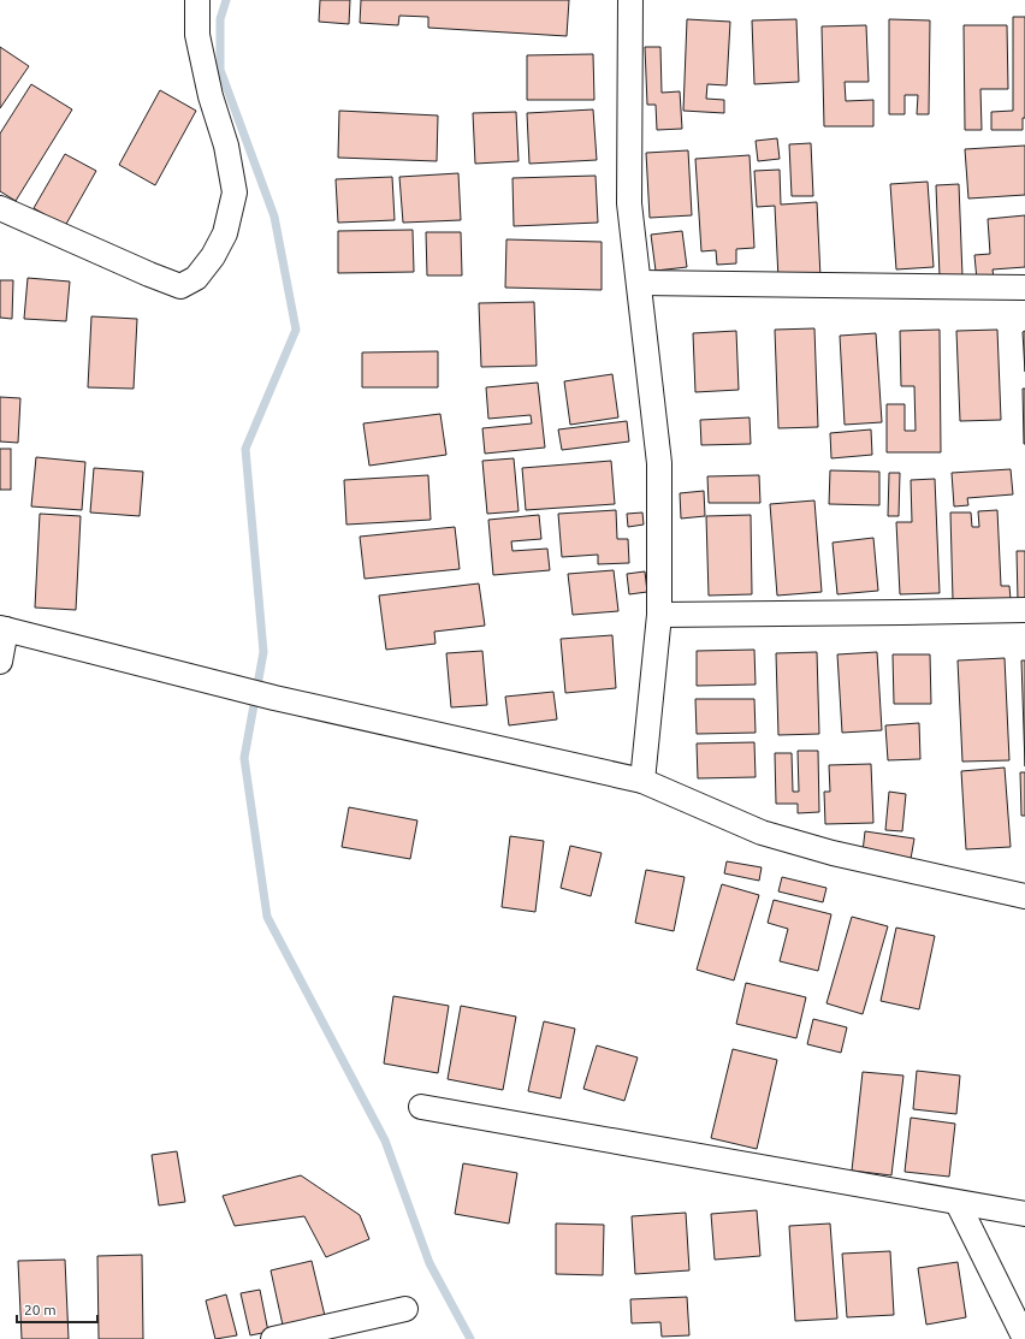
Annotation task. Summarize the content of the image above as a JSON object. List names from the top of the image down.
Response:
{
  "scale_bar": "20 m"
}
